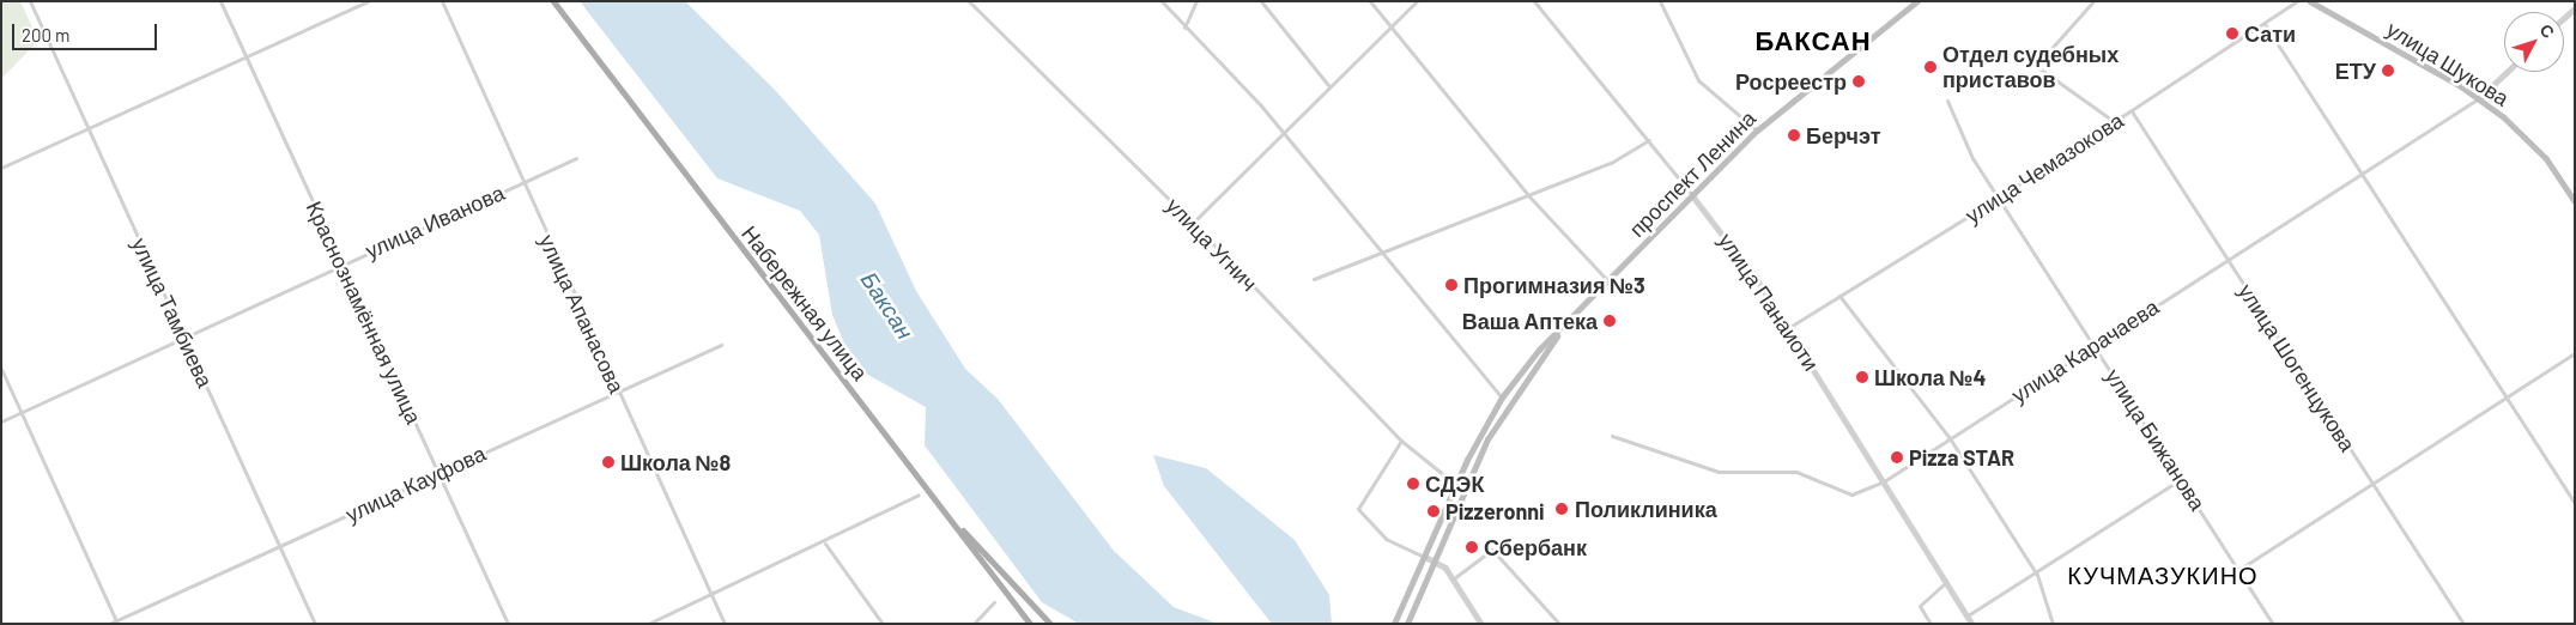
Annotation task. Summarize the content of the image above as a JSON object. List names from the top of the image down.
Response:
{
  "streets": {
    "main road": ["улица Шукова", "проспект Ленина", "Набережная улица"],
    "street": [
      "улица Чемазокова",
      "улица Иванова",
      "улица Угнич",
      "улица Панаиоти",
      "улица Тамбиева",
      "Краснознамённая улица",
      "улица Апанасова",
      "улица Карачаева",
      "улица Шогенцукова",
      "улица Бижанова",
      "улица Кауфова"
    ]
  },
  "crossings": [
    ["улица Шукова", "улица Карачаева"],
    ["улица Чемазокова", "улица Панаиоти"],
    ["улица Чемазокова", "улица Шогенцукова"],
    ["улица Чемазокова", "улица Бижанова"],
    ["проспект Ленина", "улица Угнич"],
    ["проспект Ленина", "улица Панаиоти"],
    ["улица Иванова", "улица Тамбиева"],
    ["улица Иванова", "Краснознамённая улица"],
    ["улица Иванова", "улица Апанасова"],
    ["улица Панаиоти", "улица Карачаева"],
    ["улица Тамбиева", "улица Кауфова"],
    ["Краснознамённая улица", "улица Кауфова"],
    ["улица Апанасова", "улица Кауфова"],
    ["улица Карачаева", "улица Шогенцукова"],
    ["улица Карачаева", "улица Бижанова"]
  ],
  "districts": ["БАКСАН", "КУЧМАЗУКИНО"],
  "water": ["Баксан"],
  "places": [
    "Сати",
    "Отдел судебных приставов",
    "ЕТУ",
    "Росреестр",
    "Берчэт",
    "Прогимназия №3",
    "Ваша Аптека",
    "Школа №4",
    "Pizza STAR",
    "Школа №8",
    "СДЭК",
    "Поликлиника",
    "Pizzeronni",
    "Сбербанк"
  ],
  "scale_bar": "200 m",
  "north": "top right"
}
